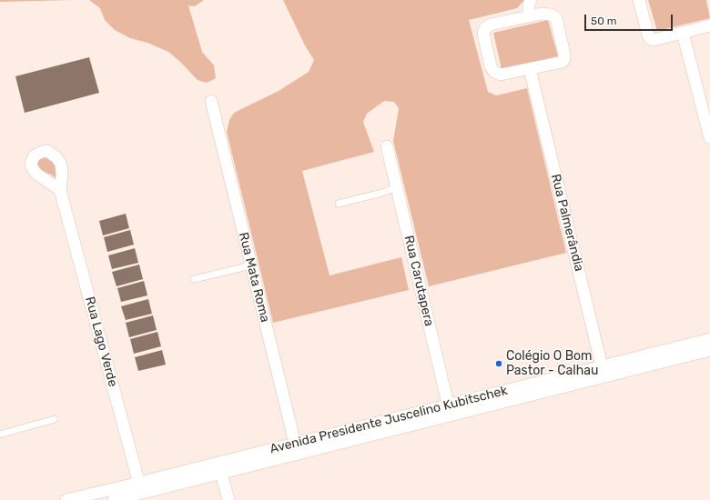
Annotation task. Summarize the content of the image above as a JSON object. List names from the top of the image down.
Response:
{
  "streets": {
    "street": [
      "Rua Palmerândia",
      "Rua Mata Roma",
      "Rua Carutapera",
      "Rua Lago Verde",
      "Avenida Presidente Juscelino Kubitschek"
    ]
  },
  "crossings": [
    ["Rua Palmerândia", "Avenida Presidente Juscelino Kubitschek"],
    ["Rua Mata Roma", "Avenida Presidente Juscelino Kubitschek"],
    ["Rua Carutapera", "Avenida Presidente Juscelino Kubitschek"],
    ["Rua Lago Verde", "Avenida Presidente Juscelino Kubitschek"]
  ],
  "places": ["Colégio O Bom Pastor - Calhau"],
  "scale_bar": "50 m"
}
